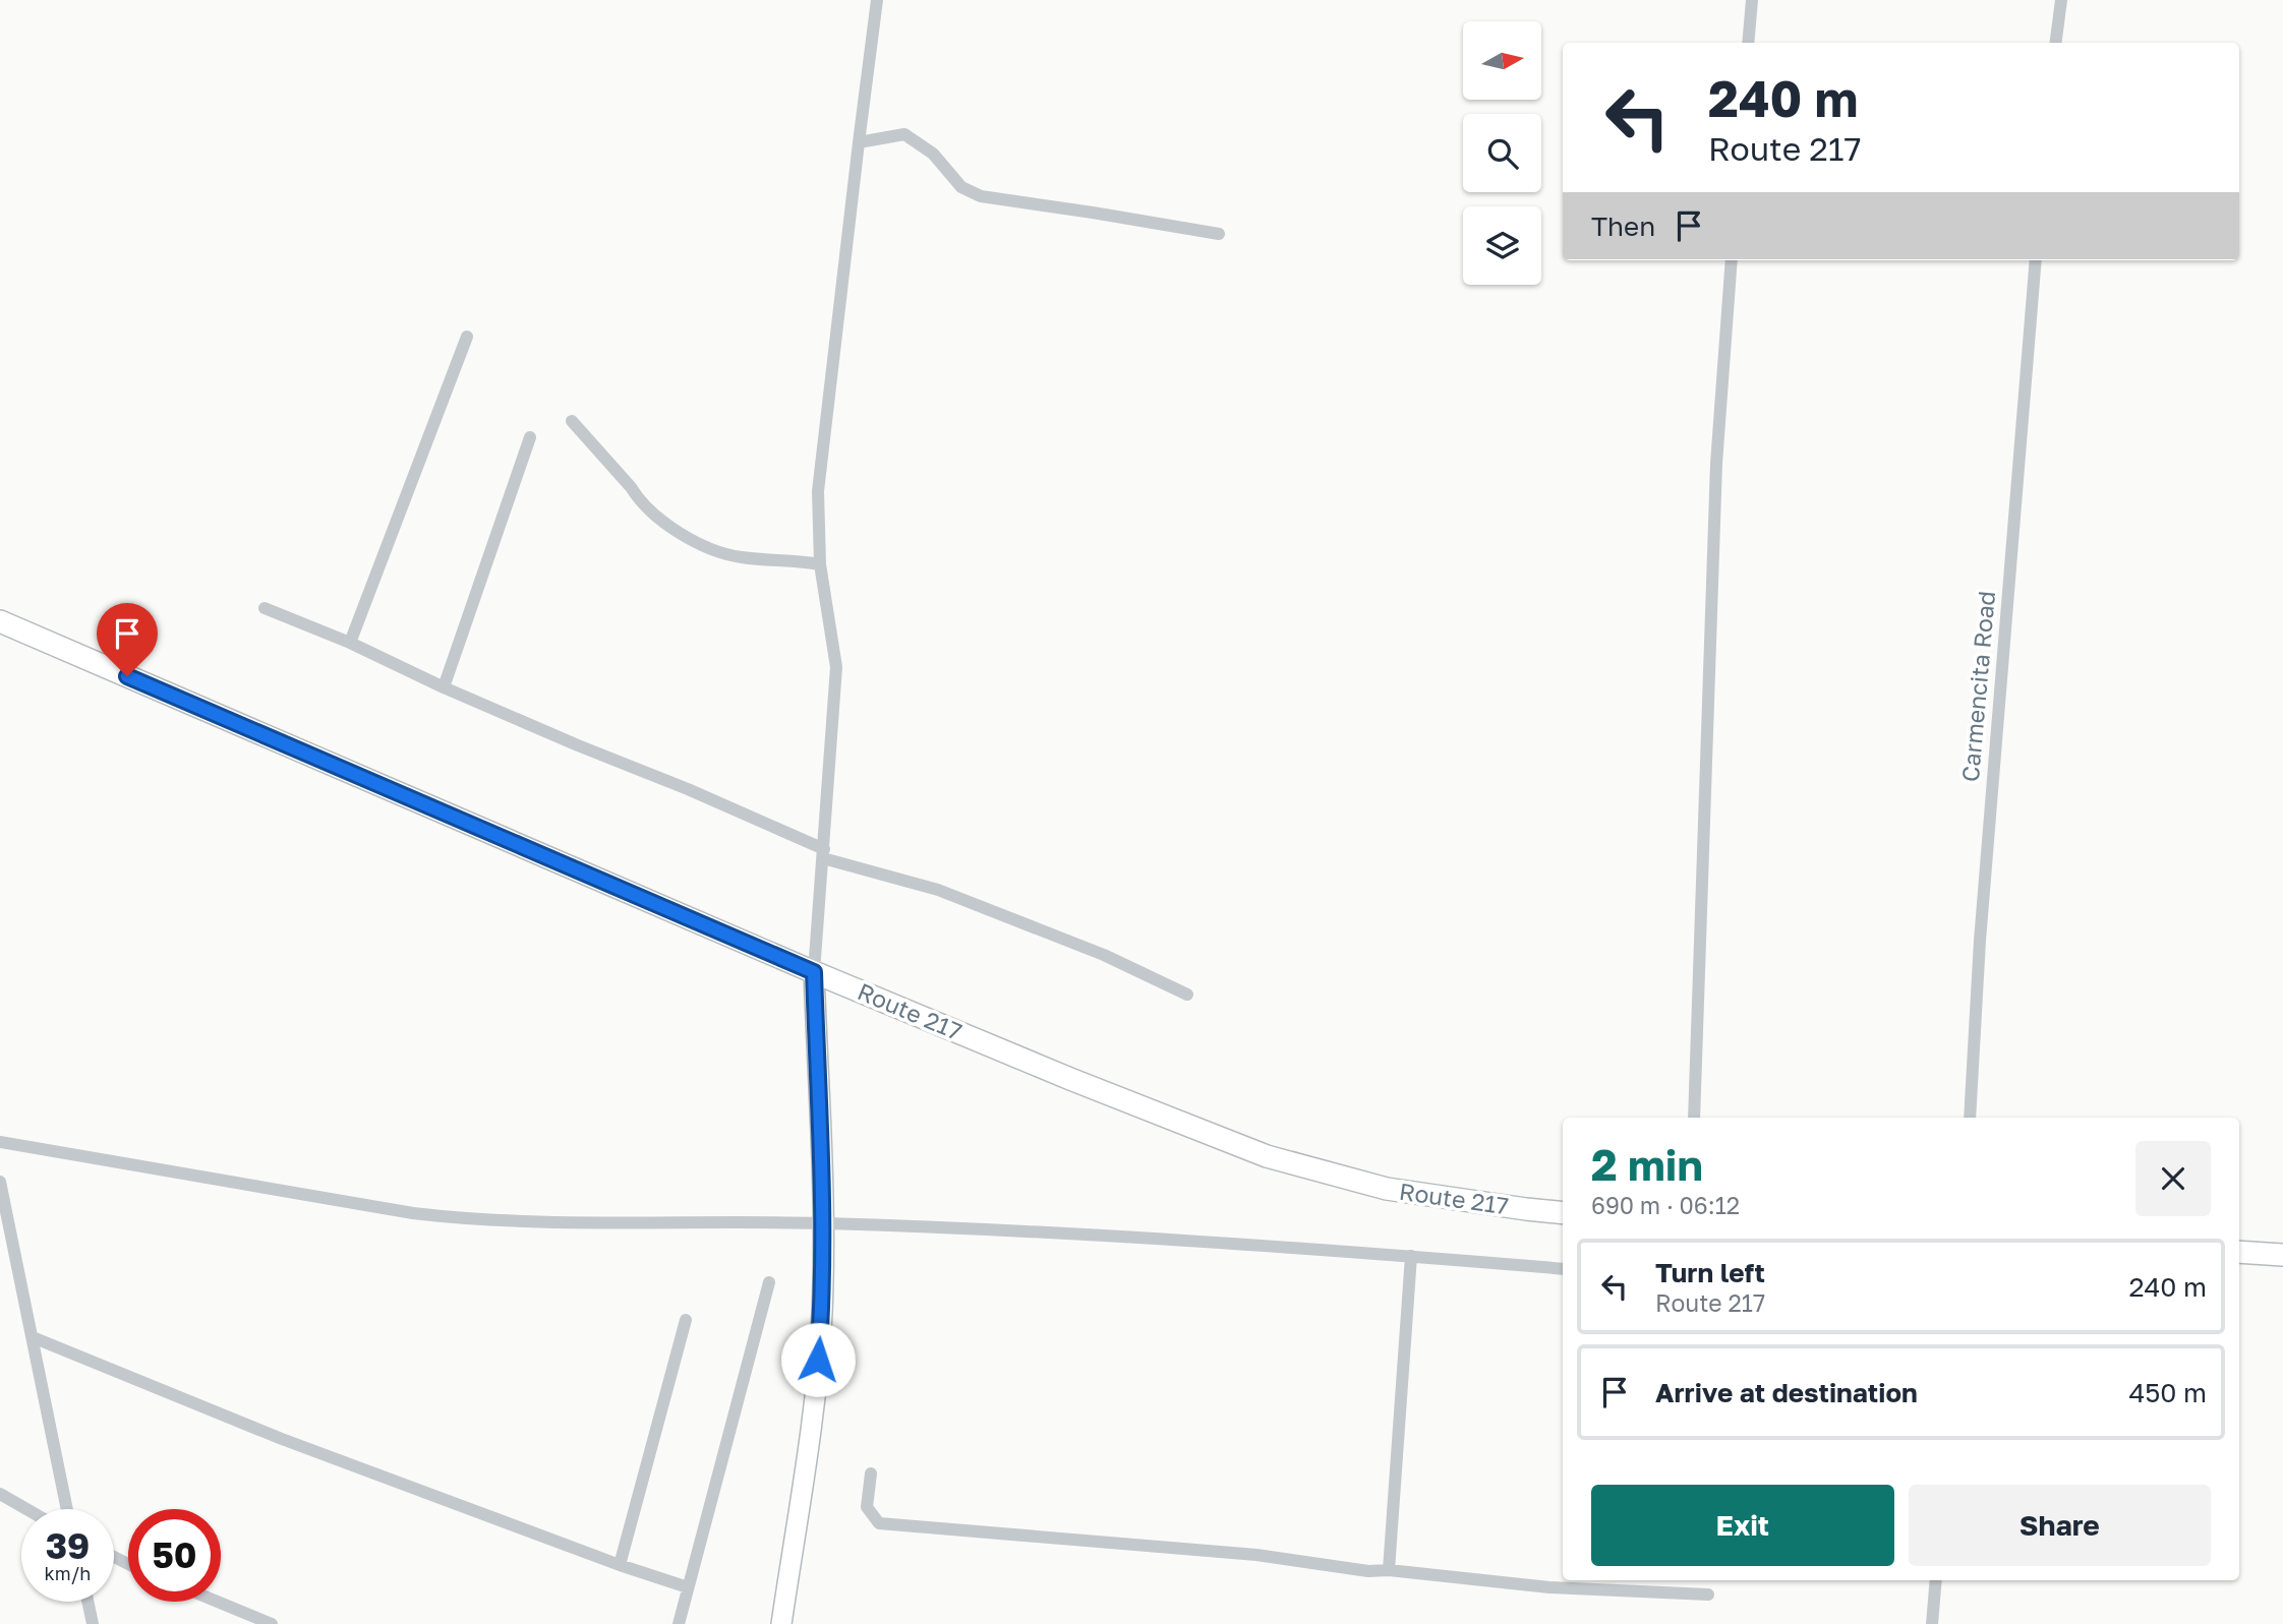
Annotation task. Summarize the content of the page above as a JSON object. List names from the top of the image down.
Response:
{
  "streets": {
    "main road": ["Route 217"],
    "street": ["Carmencita Road"]
  },
  "north": "right",
  "page": {
    "turn": ["240 m", "Route 217"],
    "then": "Then",
    "heading": ["2 min", "690 m · 06:12"],
    "list": [
      {
        "name": "Turn left",
        "note": "Route 217",
        "value": "240 m"
      },
      {
        "name": "Arrive at destination",
        "value": "450 m"
      }
    ],
    "buttons": ["Exit", "Share"],
    "speed": "39 km/h",
    "limit": "50"
  }
}
